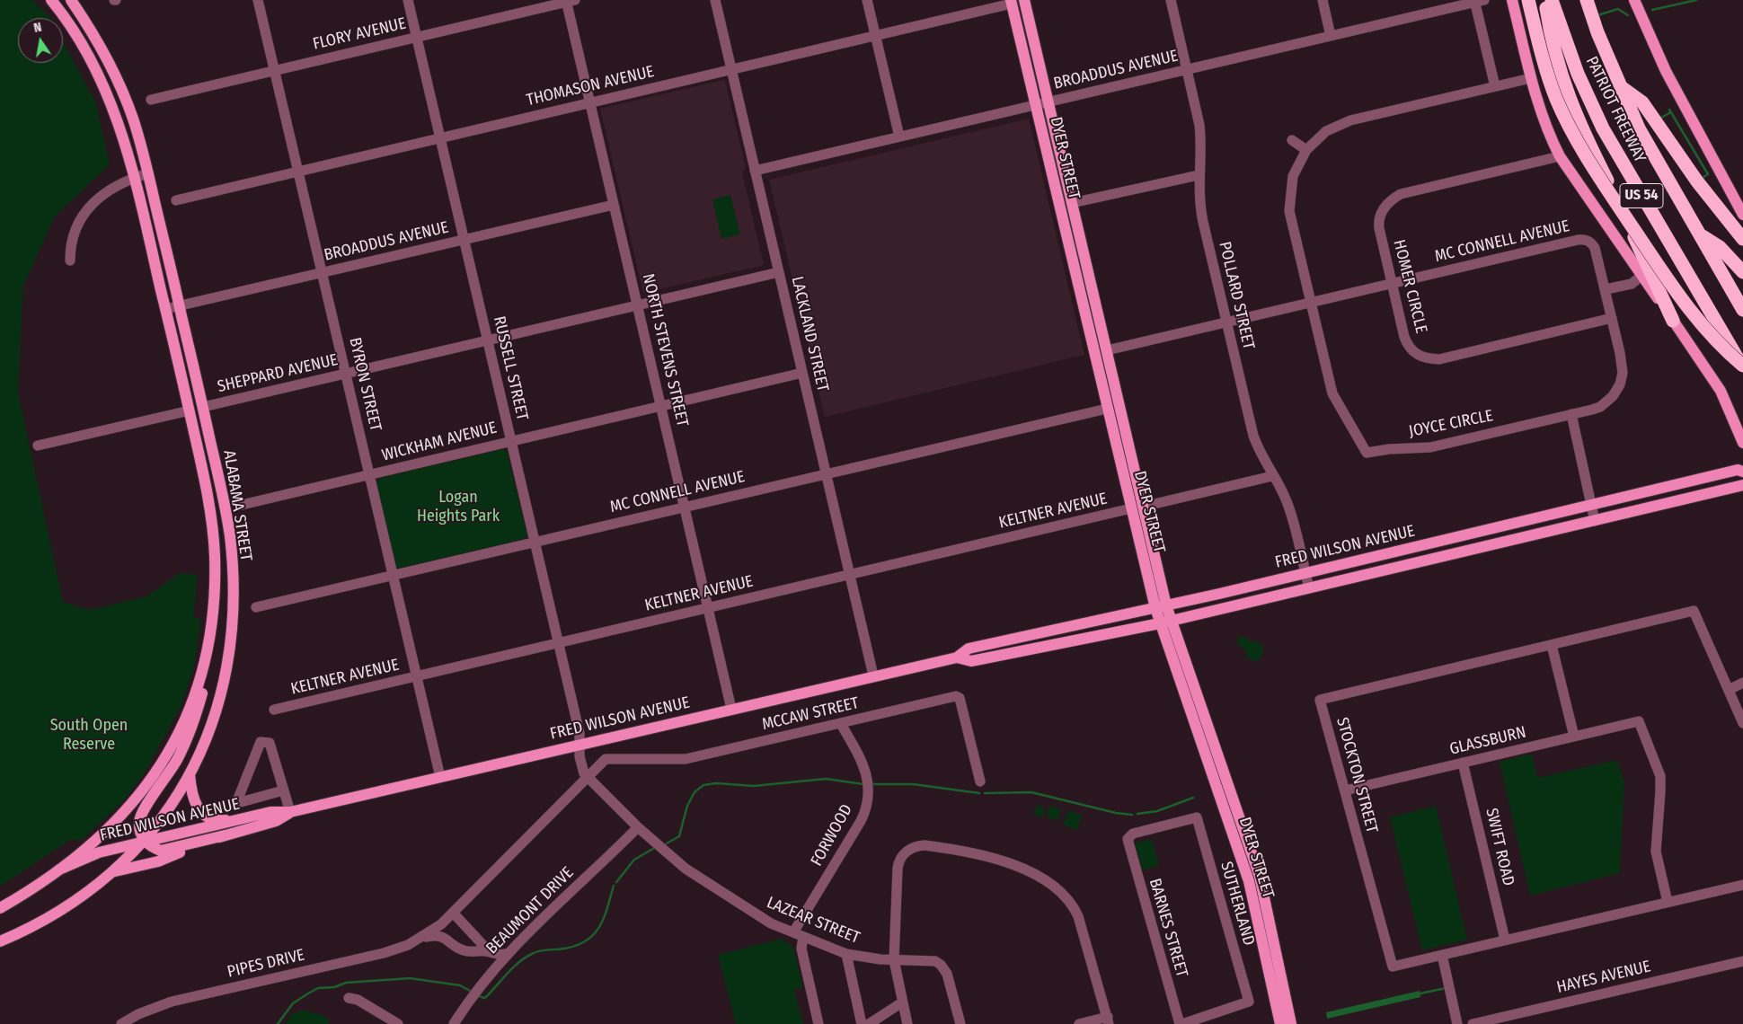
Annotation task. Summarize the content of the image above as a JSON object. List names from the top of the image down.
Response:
{
  "streets": {
    "highway": ["PATRIOT FREEWAY", "US 54"],
    "main road": ["DYER STREET", "ALABAMA STREET", "FRED WILSON AVENUE"],
    "street": [
      "FLORY AVENUE",
      "BROADDUS AVENUE",
      "THOMASON AVENUE",
      "MC CONNELL AVENUE",
      "HOMER CIRCLE",
      "POLLARD STREET",
      "LACKLAND STREET",
      "NORTH STEVENS STREET",
      "RUSSELL STREET",
      "SHEPPARD AVENUE",
      "BYRON STREET",
      "JOYCE CIRCLE",
      "WICKHAM AVENUE",
      "KELTNER AVENUE",
      "MCCAW STREET",
      "GLASSBURN",
      "STOCKTON STREET",
      "FORWOOD",
      "SWIFT ROAD",
      "SUTHERLAND",
      "BEAUMONT DRIVE",
      "LAZEAR STREET",
      "BARNES STREET",
      "PIPES DRIVE",
      "HAYES AVENUE"
    ]
  },
  "crossings": [
    ["FLORY AVENUE", "NORTH STEVENS STREET"],
    ["FLORY AVENUE", "RUSSELL STREET"],
    ["FLORY AVENUE", "BYRON STREET"],
    ["BROADDUS AVENUE", "DYER STREET"],
    ["BROADDUS AVENUE", "POLLARD STREET"],
    ["BROADDUS AVENUE", "LACKLAND STREET"],
    ["BROADDUS AVENUE", "NORTH STEVENS STREET"],
    ["BROADDUS AVENUE", "RUSSELL STREET"],
    ["BROADDUS AVENUE", "BYRON STREET"],
    ["BROADDUS AVENUE", "ALABAMA STREET"],
    ["THOMASON AVENUE", "DYER STREET"],
    ["THOMASON AVENUE", "LACKLAND STREET"],
    ["THOMASON AVENUE", "NORTH STEVENS STREET"],
    ["THOMASON AVENUE", "RUSSELL STREET"],
    ["THOMASON AVENUE", "BYRON STREET"],
    ["DYER STREET", "MC CONNELL AVENUE"],
    ["DYER STREET", "KELTNER AVENUE"],
    ["DYER STREET", "FRED WILSON AVENUE"],
    ["MC CONNELL AVENUE", "HOMER CIRCLE"],
    ["MC CONNELL AVENUE", "POLLARD STREET"],
    ["MC CONNELL AVENUE", "LACKLAND STREET"],
    ["MC CONNELL AVENUE", "NORTH STEVENS STREET"],
    ["MC CONNELL AVENUE", "RUSSELL STREET"],
    ["MC CONNELL AVENUE", "BYRON STREET"],
    ["MC CONNELL AVENUE", "JOYCE CIRCLE"],
    ["HOMER CIRCLE", "JOYCE CIRCLE"],
    ["POLLARD STREET", "FRED WILSON AVENUE"],
    ["LACKLAND STREET", "SHEPPARD AVENUE"],
    ["LACKLAND STREET", "WICKHAM AVENUE"],
    ["LACKLAND STREET", "KELTNER AVENUE"],
    ["LACKLAND STREET", "FRED WILSON AVENUE"],
    ["NORTH STEVENS STREET", "SHEPPARD AVENUE"],
    ["NORTH STEVENS STREET", "WICKHAM AVENUE"],
    ["NORTH STEVENS STREET", "KELTNER AVENUE"],
    ["NORTH STEVENS STREET", "FRED WILSON AVENUE"],
    ["RUSSELL STREET", "SHEPPARD AVENUE"],
    ["RUSSELL STREET", "WICKHAM AVENUE"],
    ["RUSSELL STREET", "KELTNER AVENUE"],
    ["RUSSELL STREET", "FRED WILSON AVENUE"],
    ["RUSSELL STREET", "MCCAW STREET"],
    ["RUSSELL STREET", "LAZEAR STREET"],
    ["RUSSELL STREET", "PIPES DRIVE"],
    ["SHEPPARD AVENUE", "BYRON STREET"],
    ["SHEPPARD AVENUE", "ALABAMA STREET"],
    ["BYRON STREET", "WICKHAM AVENUE"],
    ["BYRON STREET", "KELTNER AVENUE"],
    ["BYRON STREET", "FRED WILSON AVENUE"],
    ["ALABAMA STREET", "FRED WILSON AVENUE"],
    ["MCCAW STREET", "FORWOOD"],
    ["MCCAW STREET", "LAZEAR STREET"],
    ["MCCAW STREET", "PIPES DRIVE"],
    ["GLASSBURN", "STOCKTON STREET"],
    ["GLASSBURN", "SWIFT ROAD"],
    ["STOCKTON STREET", "SWIFT ROAD"],
    ["FORWOOD", "LAZEAR STREET"],
    ["SUTHERLAND", "BARNES STREET"],
    ["BEAUMONT DRIVE", "LAZEAR STREET"],
    ["BEAUMONT DRIVE", "PIPES DRIVE"],
    ["LAZEAR STREET", "PIPES DRIVE"]
  ],
  "parks": ["Logan Heights Park", "South Open Reserve"],
  "north": "top"
}
